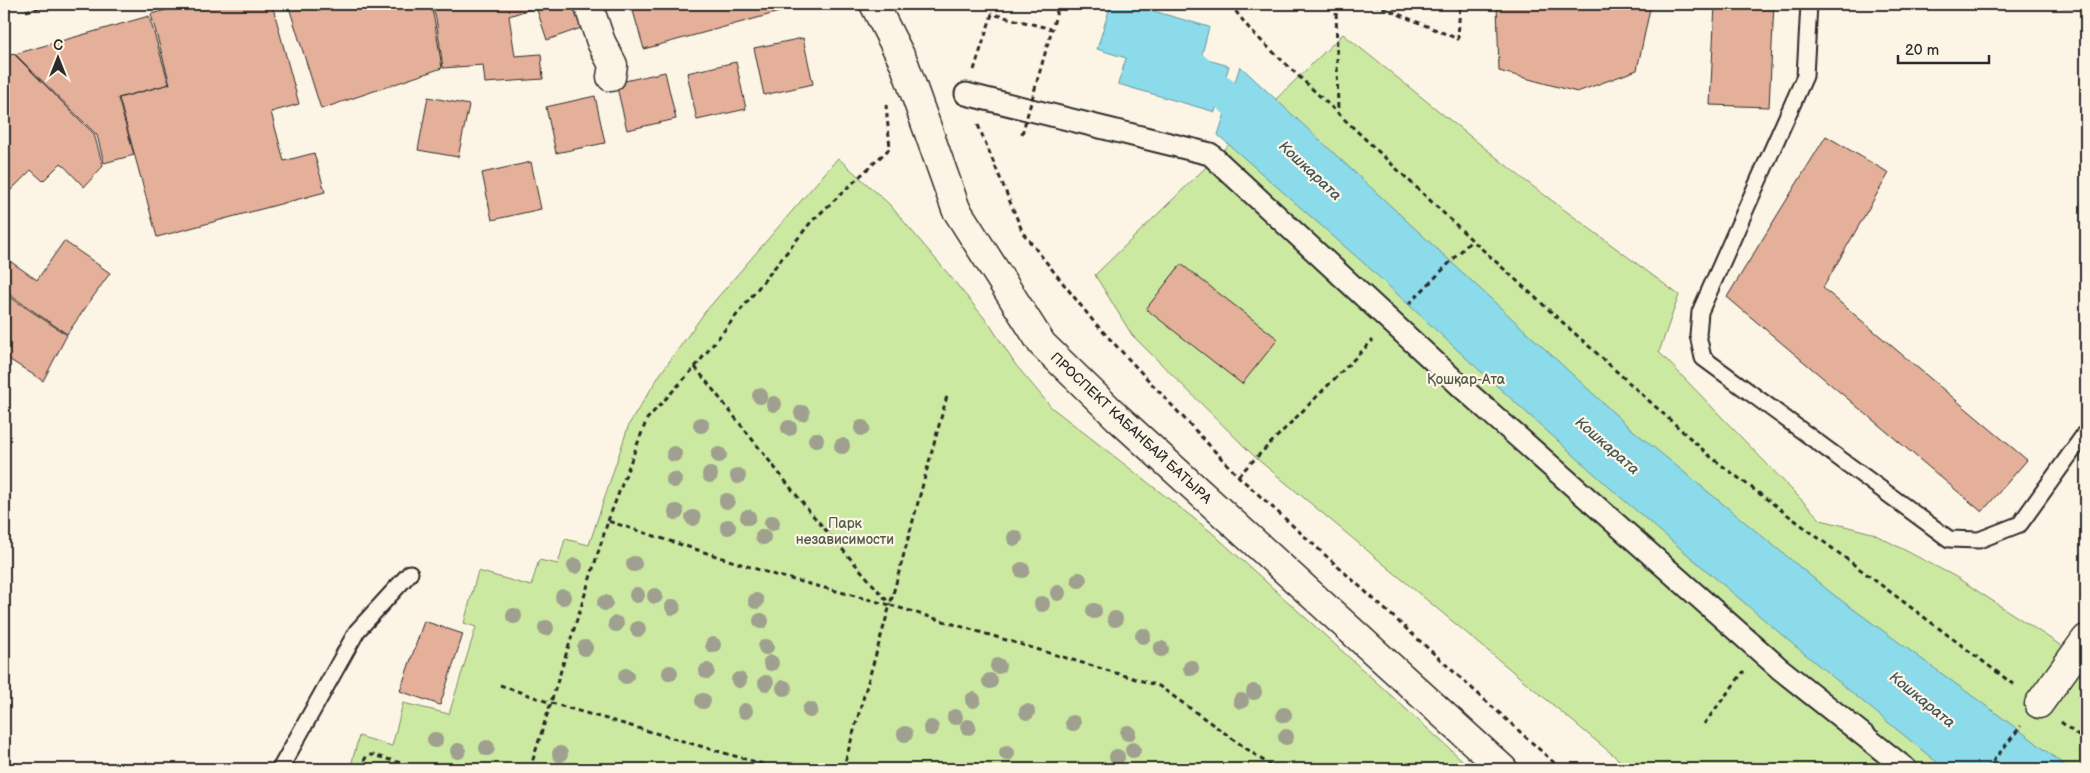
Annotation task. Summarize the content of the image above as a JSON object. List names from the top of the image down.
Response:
{
  "streets": {
    "street": ["ПРОСПЕКТ КАБАНБАЙ БАТЫРА"]
  },
  "water": ["Кошкарата"],
  "parks": ["Қошқар-Ата", "Парк независимости"],
  "scale_bar": "20 m",
  "north": "top"
}
